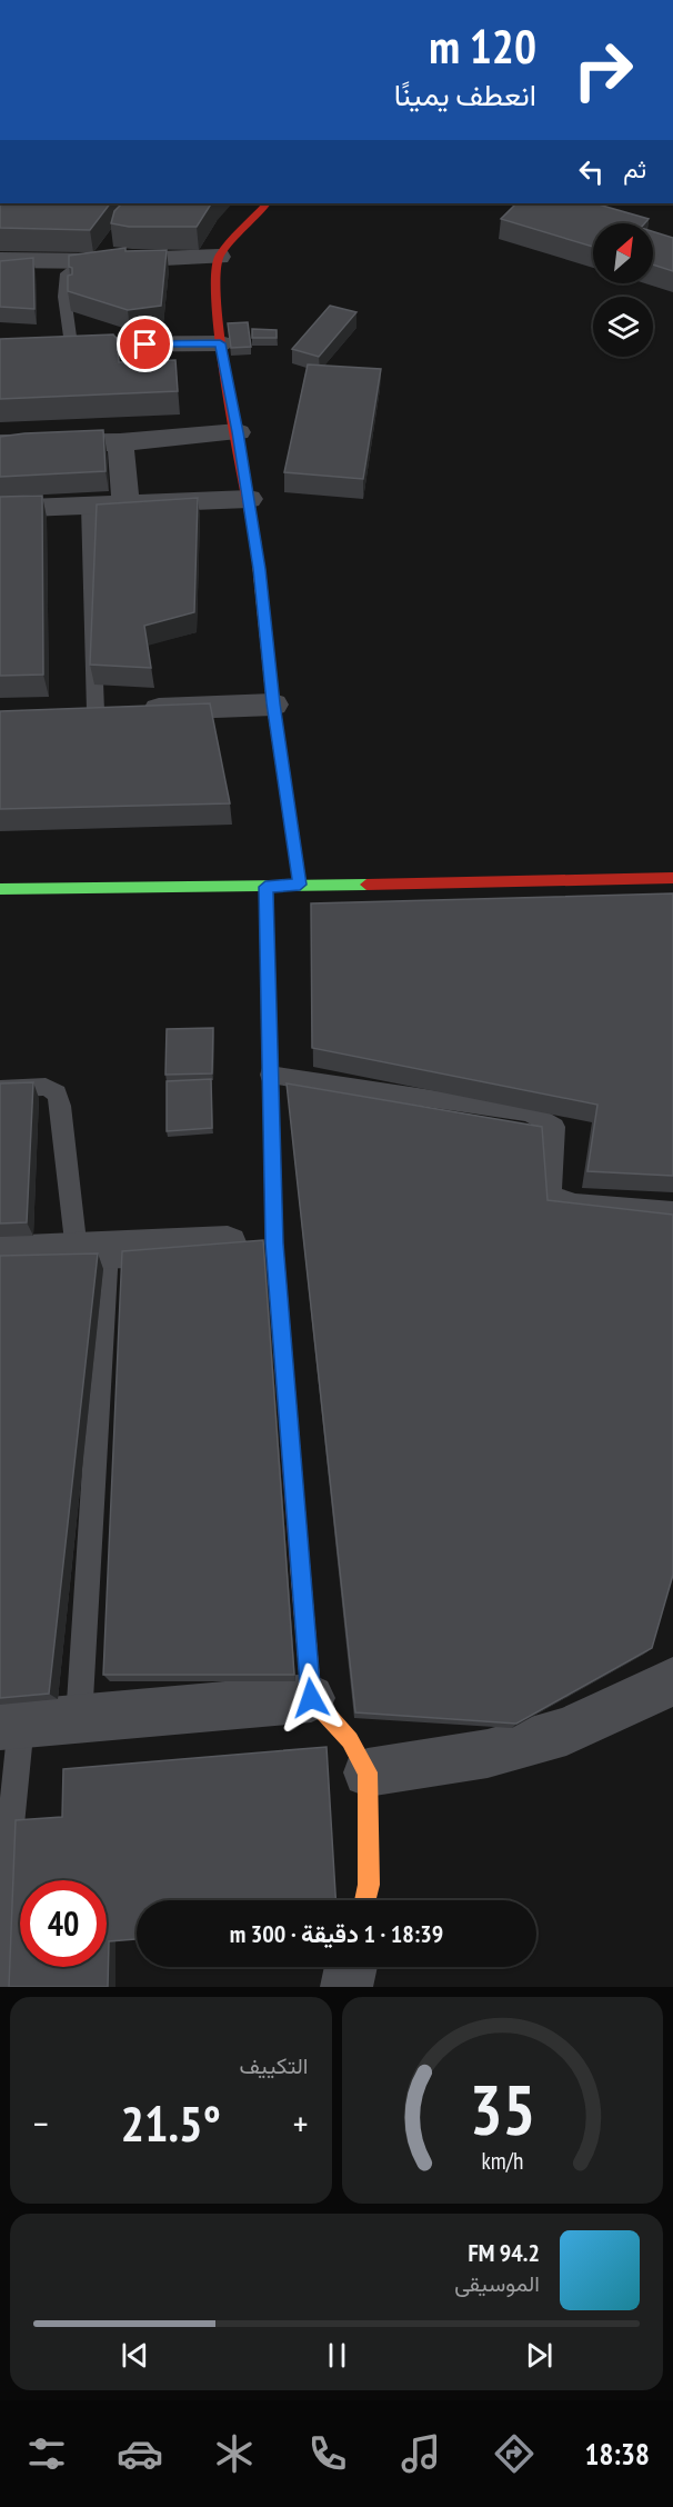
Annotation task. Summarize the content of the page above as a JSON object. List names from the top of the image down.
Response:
{
  "north": "top right",
  "page": {
    "turn": ["120 m", "انعطف يمينًا"],
    "then": "ثم",
    "limit": "40",
    "trip": "18:39 · 1 دقيقة · 300 m",
    "tile": "التكييف",
    "heat": ["−", "21.5°", "+"],
    "song": ["94.2 FM", "الموسيقى"],
    "tabs": "18:38",
    "gauge": ["35", "km/h"]
  }
}
